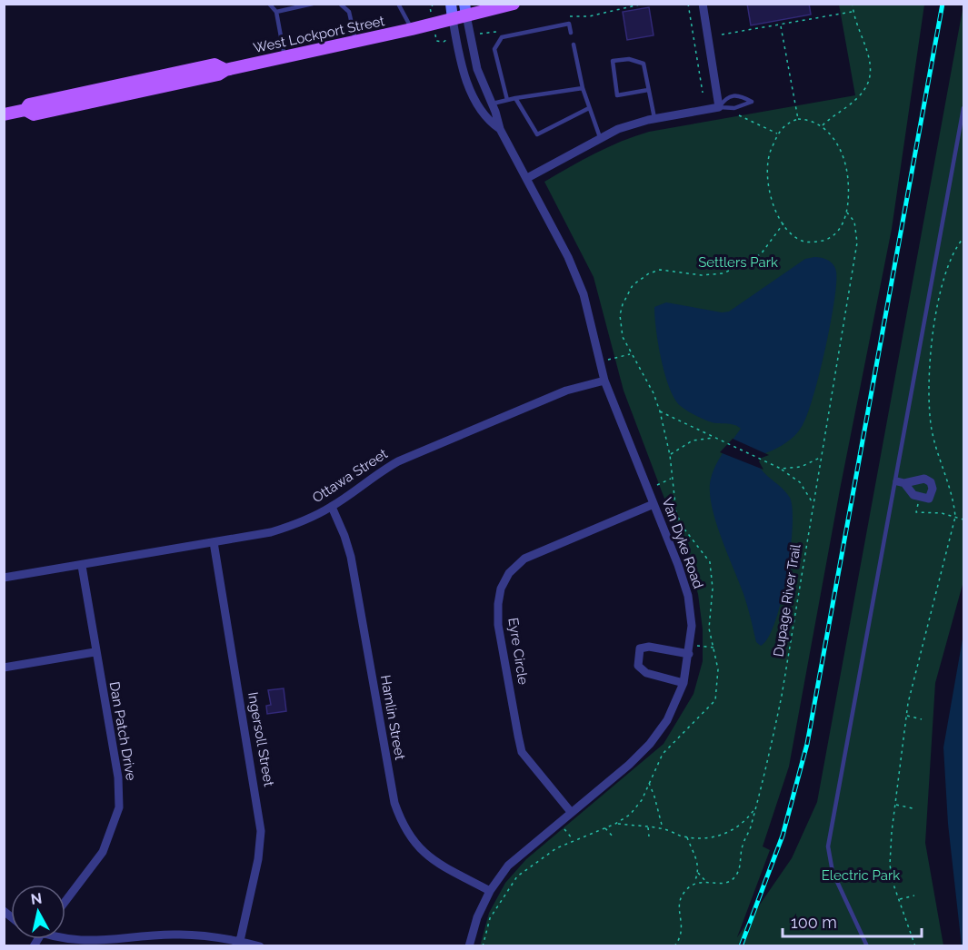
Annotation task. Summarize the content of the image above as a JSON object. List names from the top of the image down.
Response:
{
  "streets": {
    "main road": ["West Lockport Street"],
    "street": [
      "Ottawa Street",
      "Van Dyke Road",
      "Eyre Circle",
      "Hamlin Street",
      "Dan Patch Drive",
      "Ingersoll Street"
    ],
    "path": ["Dupage River Trail"]
  },
  "crossings": [
    ["West Lockport Street", "Van Dyke Road"],
    ["Ottawa Street", "Van Dyke Road"],
    ["Ottawa Street", "Hamlin Street"],
    ["Ottawa Street", "Dan Patch Drive"],
    ["Ottawa Street", "Ingersoll Street"],
    ["Van Dyke Road", "Eyre Circle"],
    ["Van Dyke Road", "Hamlin Street"]
  ],
  "parks": ["Settlers Park", "Electric Park"],
  "scale_bar": "100 m",
  "north": "top"
}
